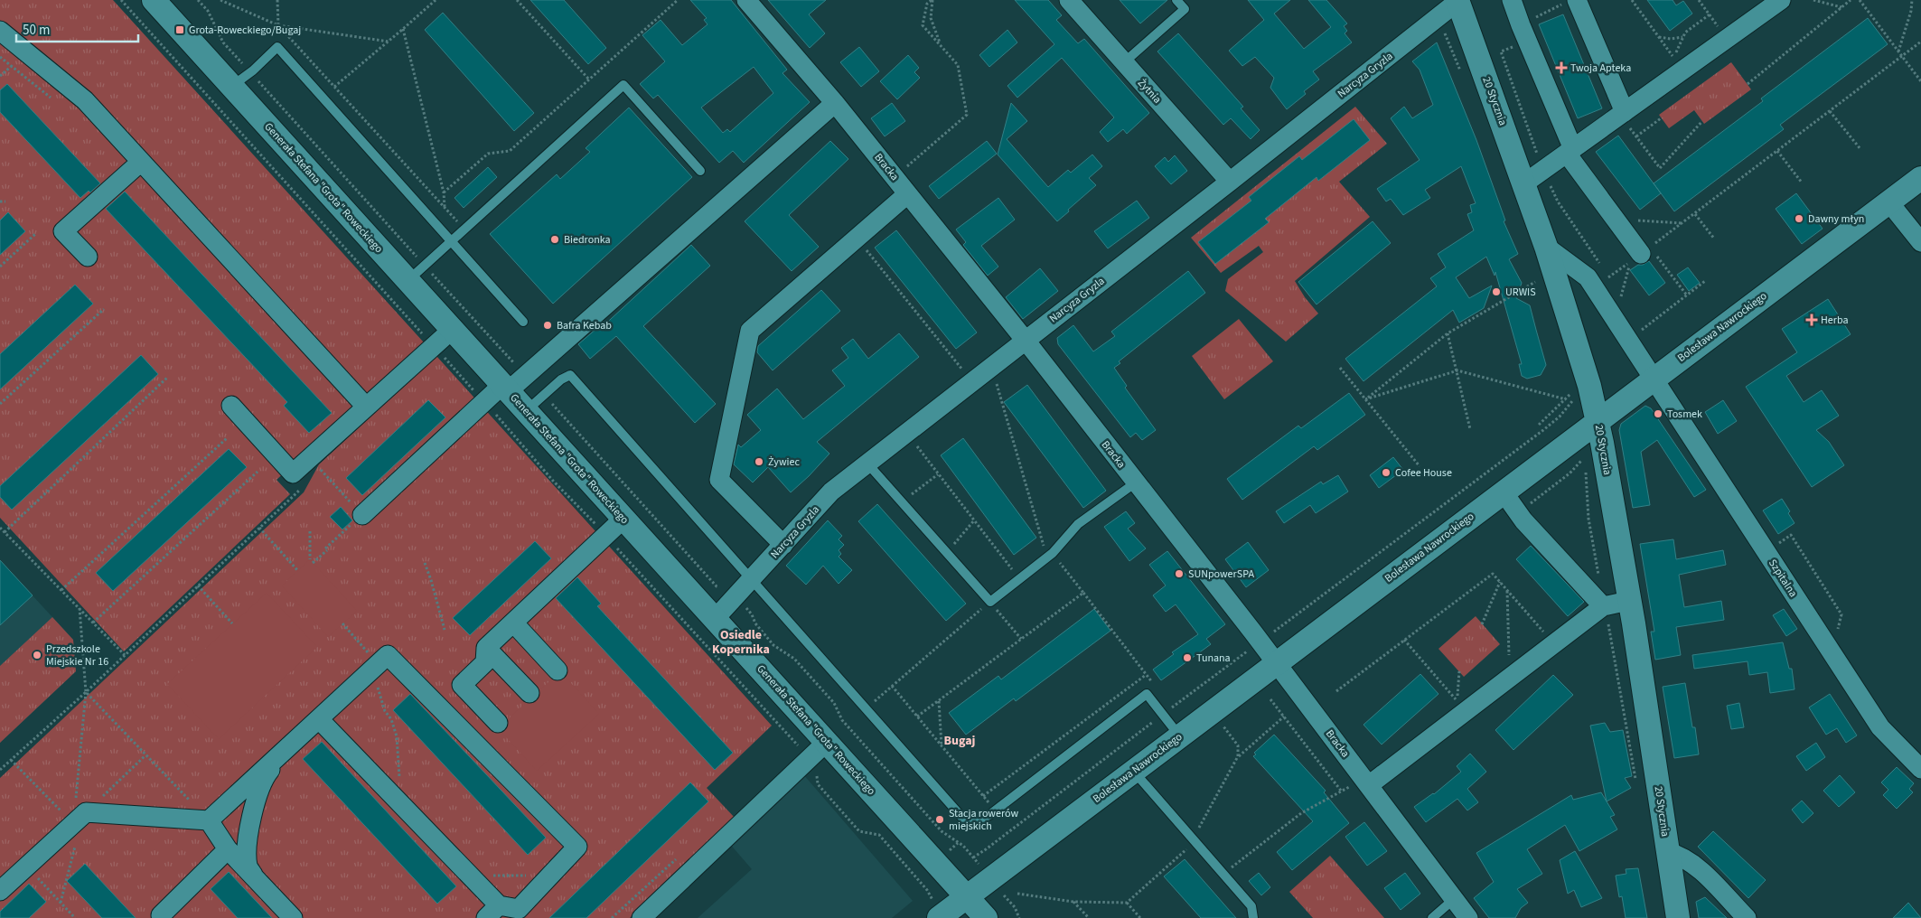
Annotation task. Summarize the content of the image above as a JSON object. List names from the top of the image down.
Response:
{
  "streets": {
    "street": [
      "Narcyza Gryzla",
      "Żytnia",
      "20 Stycznia",
      "Bracka",
      "Generała Stefana \"Grota\" Roweckiego",
      "Bolesława Nawrockiego",
      "Szpitalna"
    ]
  },
  "crossings": [
    ["Narcyza Gryzla", "Żytnia"],
    ["Narcyza Gryzla", "20 Stycznia"],
    ["Narcyza Gryzla", "Bracka"],
    ["Narcyza Gryzla", "Generała Stefana \"Grota\" Roweckiego"],
    ["20 Stycznia", "Bolesława Nawrockiego"],
    ["20 Stycznia", "Szpitalna"],
    ["Bracka", "Bolesława Nawrockiego"],
    ["Generała Stefana \"Grota\" Roweckiego", "Bolesława Nawrockiego"],
    ["Bolesława Nawrockiego", "Szpitalna"]
  ],
  "districts": ["Osiedle Kopernika", "Bugaj"],
  "places": {
    "transit": ["Grota-Roweckiego/Bugaj"],
    "health": ["Twoja Apteka", "Herba"],
    "other": [
      "Dawny młyn",
      "Biedronka",
      "URWIS",
      "Bafra Kebab",
      "Tosmek",
      "Żywiec",
      "Cofee House",
      "SUNpowerSPA",
      "Przedszkole Miejskie Nr 16",
      "Tunana",
      "Stacja rowerów miejskich"
    ]
  },
  "scale_bar": "50 m"
}
